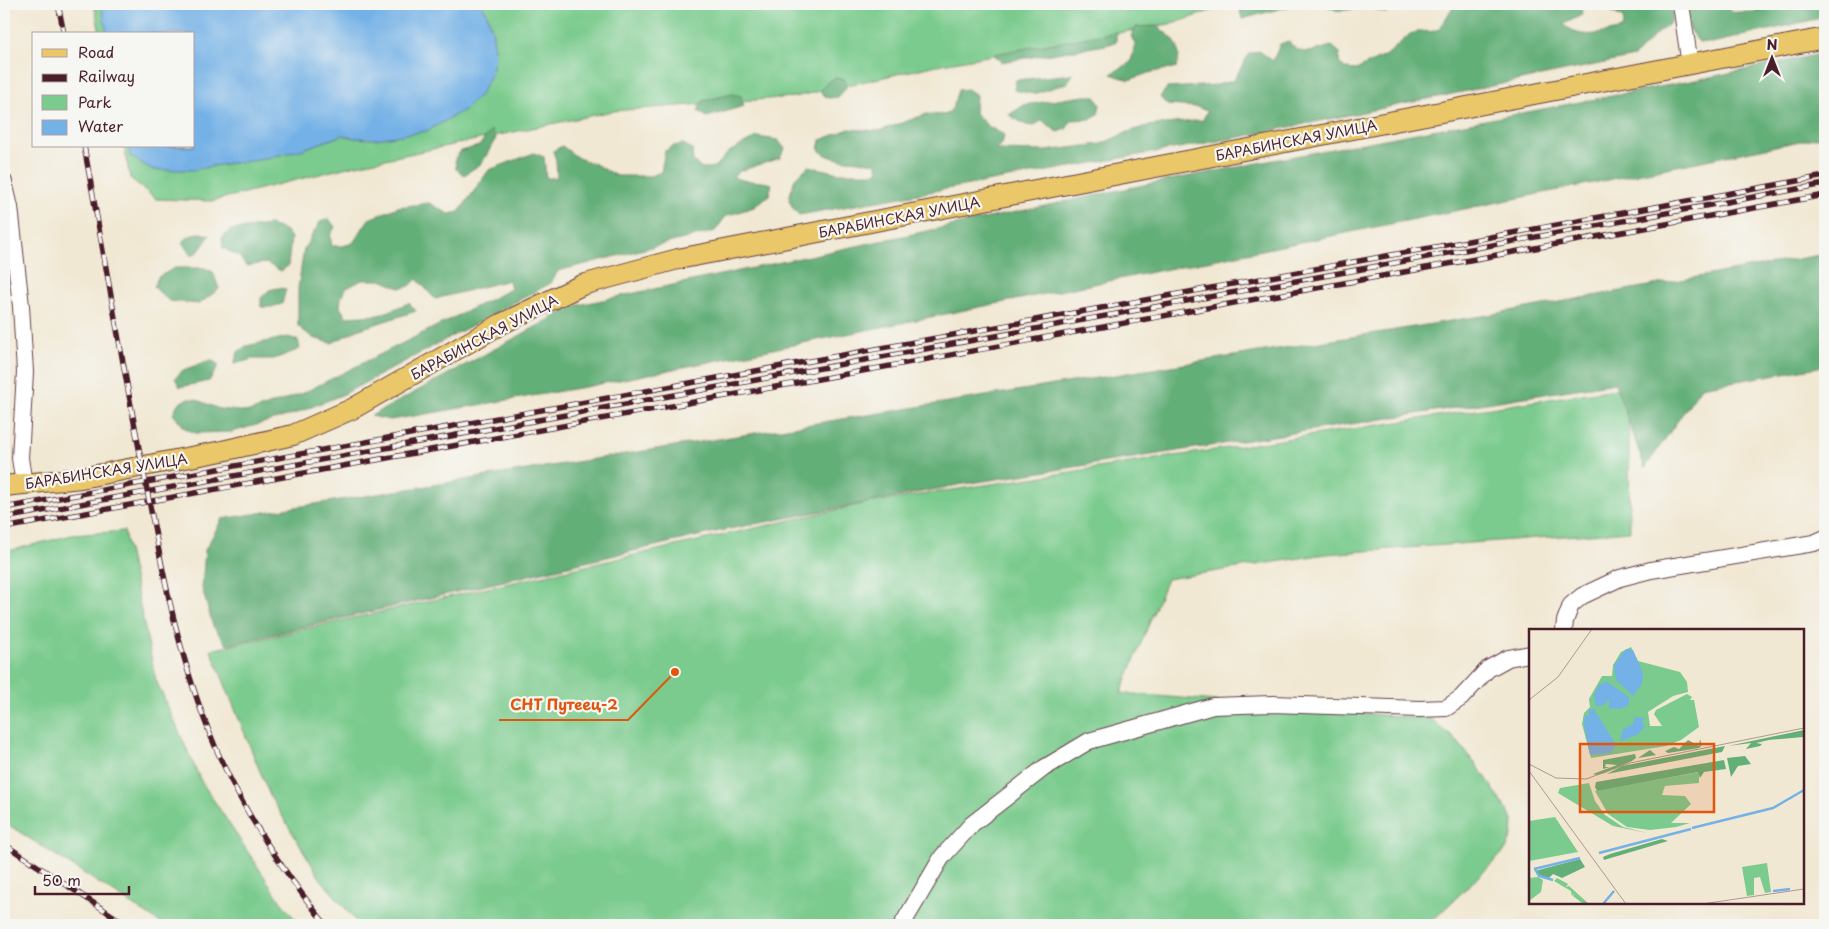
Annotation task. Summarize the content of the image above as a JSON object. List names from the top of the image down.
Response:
{
  "streets": {
    "main road": ["БАРАБИНСКАЯ УЛИЦА"]
  },
  "places": ["СНТ Путеец-2"],
  "legend": [
    "Road",
    "Railway",
    "Park",
    "Water"
  ],
  "scale_bar": "50 m",
  "north": "top"
}
